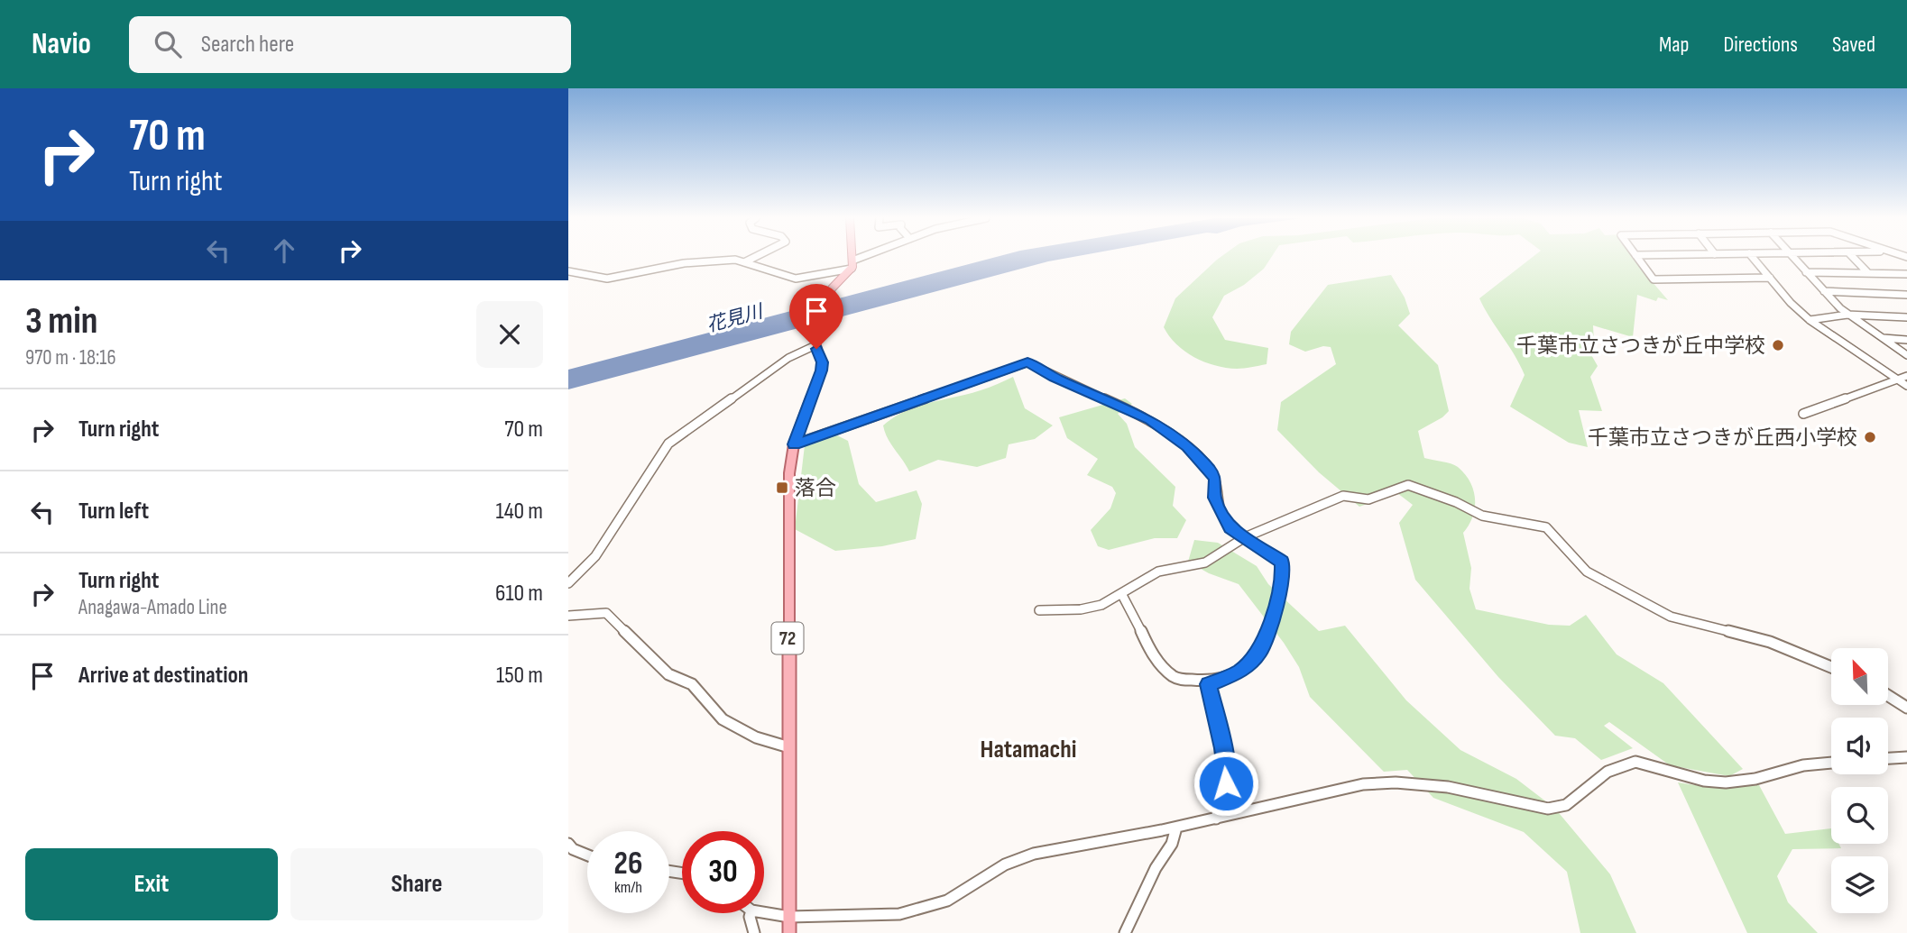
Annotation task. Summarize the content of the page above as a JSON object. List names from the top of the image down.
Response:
{
  "streets": {
    "main road": ["72"]
  },
  "districts": ["Hatamachi"],
  "water": ["花見川"],
  "places": {
    "other": ["千葉市立さつきが丘中学校", "千葉市立さつきが丘西小学校"],
    "transit": ["落合"]
  },
  "north": "top left",
  "page": {
    "header": "Navio",
    "search": "Search here",
    "nav": ["Map", "Directions", "Saved"],
    "turn": ["70 m", "Turn right"],
    "heading": ["3 min", "970 m · 18:16"],
    "list": [
      {
        "name": "Turn right",
        "value": "70 m"
      },
      {
        "name": "Turn left",
        "value": "140 m"
      },
      {
        "name": "Turn right",
        "note": "Anagawa-Amado Line",
        "value": "610 m"
      },
      {
        "name": "Arrive at destination",
        "value": "150 m"
      }
    ],
    "speed": "26 km/h",
    "limit": "30",
    "buttons": ["Exit", "Share"]
  }
}
